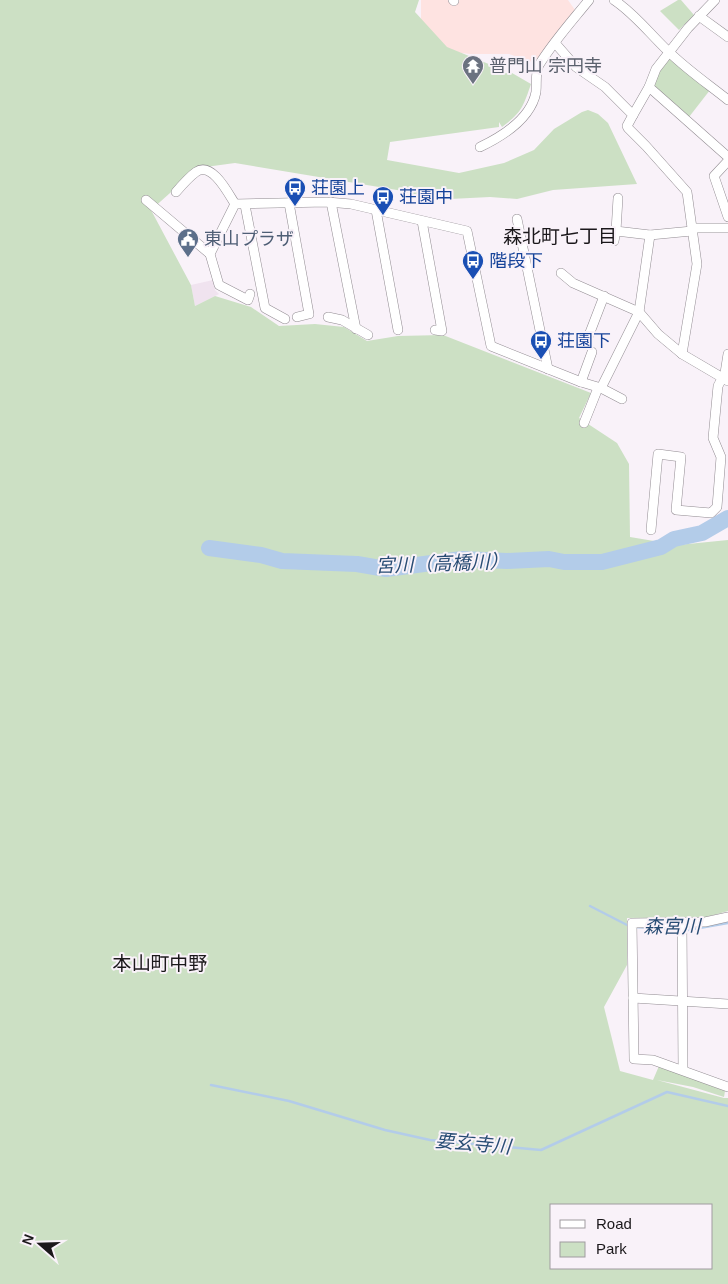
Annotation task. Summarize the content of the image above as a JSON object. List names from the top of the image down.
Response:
{
  "districts": ["森北町七丁目", "本山町中野"],
  "water": ["宮川（高橋川）", "森宮川", "要玄寺川"],
  "places": {
    "temple": ["普門山 宗円寺"],
    "bus stop": [
      "荘園上",
      "荘園中",
      "階段下",
      "荘園下"
    ],
    "public building": ["東山プラザ"]
  },
  "legend": ["Road", "Park"],
  "north": "left"
}
